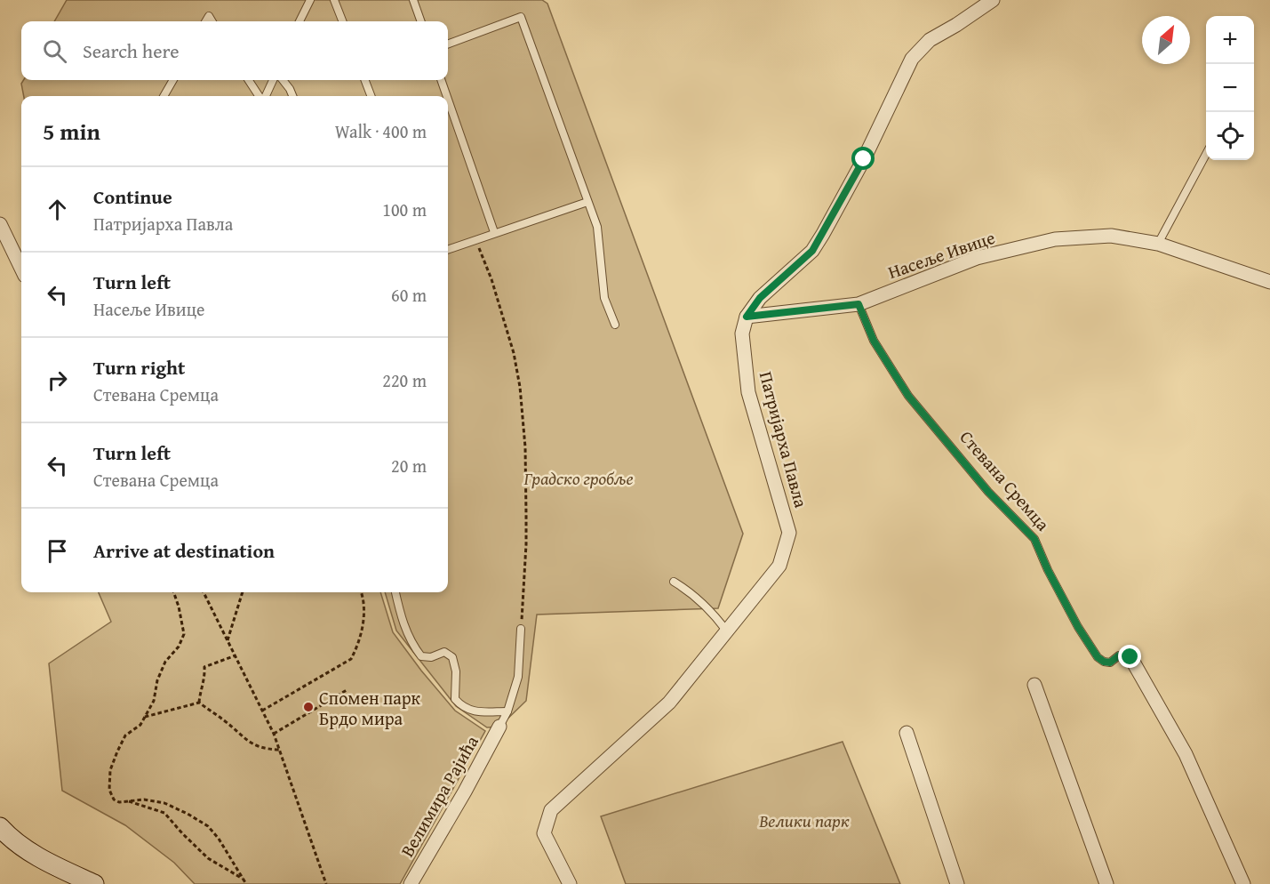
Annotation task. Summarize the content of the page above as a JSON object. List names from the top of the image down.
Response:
{
  "streets": {
    "street": [
      "Насеље Ивице",
      "Патријарха Павла",
      "Стевана Сремца",
      "Велимира Рајића"
    ]
  },
  "crossings": [
    ["Насеље Ивице", "Патријарха Павла"],
    ["Насеље Ивице", "Стевана Сремца"]
  ],
  "parks": ["Градско гробље", "Велики парк"],
  "places": ["Спомен парк Брдо мира"],
  "north": "top right",
  "page": {
    "map_buttons": ["+", "−"],
    "search": "Search here",
    "heading": ["5 min", "Walk · 400 m"],
    "list": [
      ["Continue", "Патријарха Павла", "100 m"],
      ["Turn left", "Насеље Ивице", "60 m"],
      ["Turn right", "Стевана Сремца", "220 m"],
      ["Turn left", "Стевана Сремца", "20 m"],
      "Arrive at destination"
    ]
  }
}
